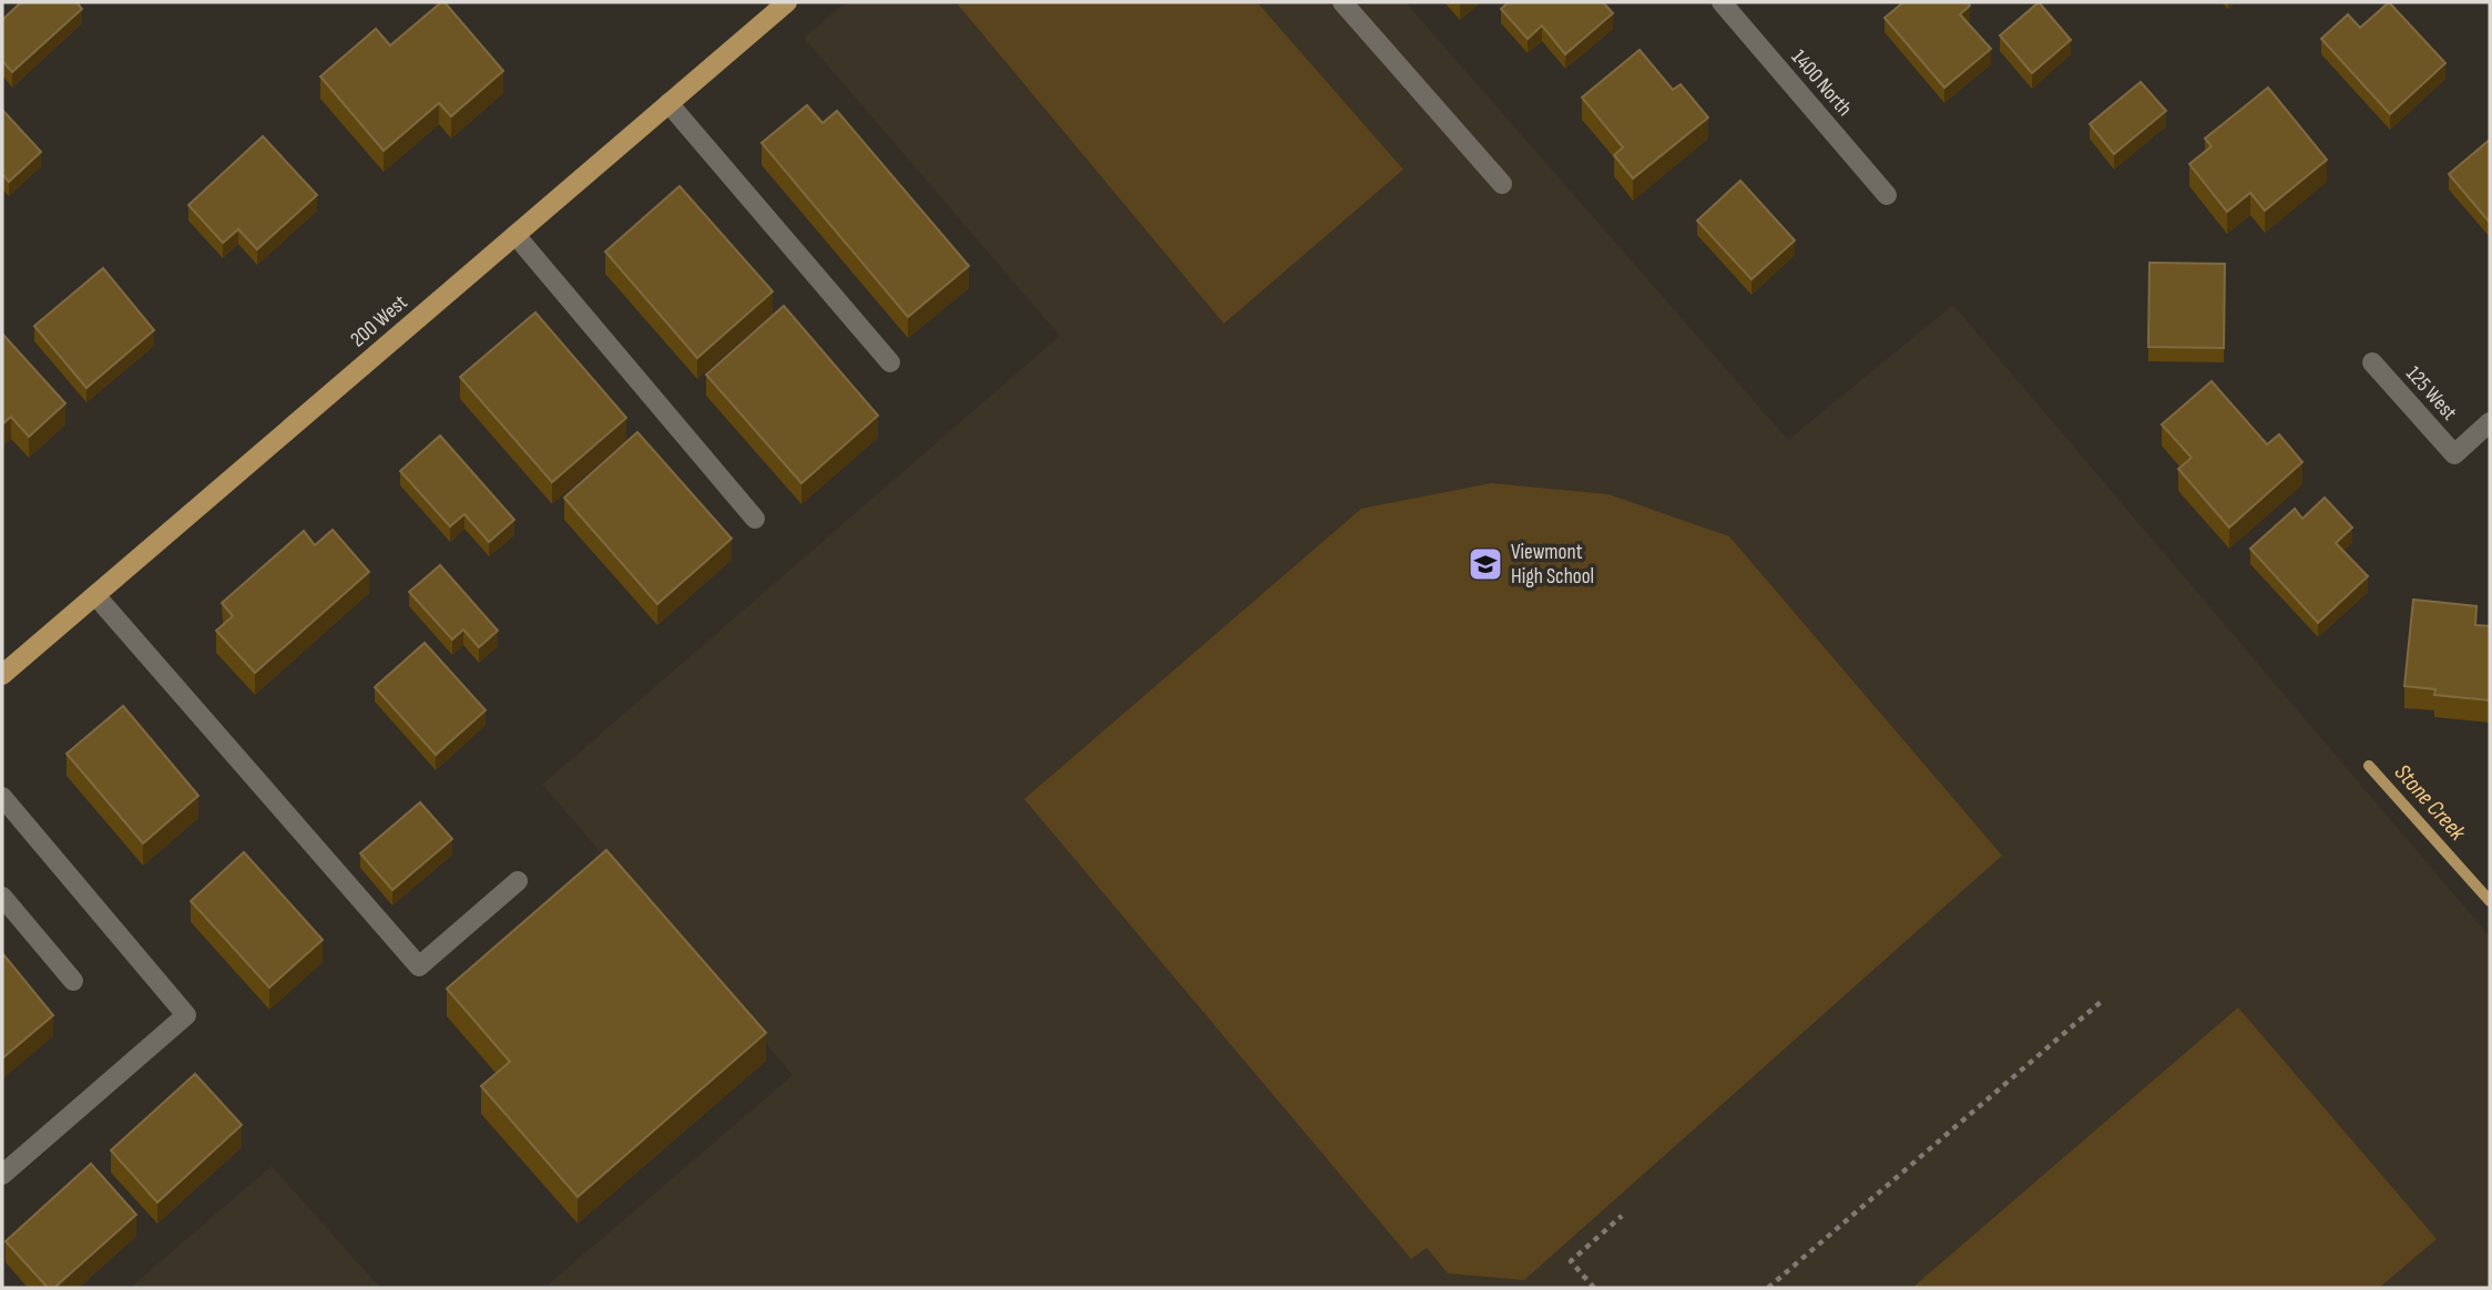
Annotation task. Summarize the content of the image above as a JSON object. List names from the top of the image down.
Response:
{
  "streets": {
    "main road": ["200 West"],
    "street": ["1400 North", "125 West"]
  },
  "water": ["Stone Creek"],
  "places": {
    "school or university": ["Viewmont High School"]
  }
}
